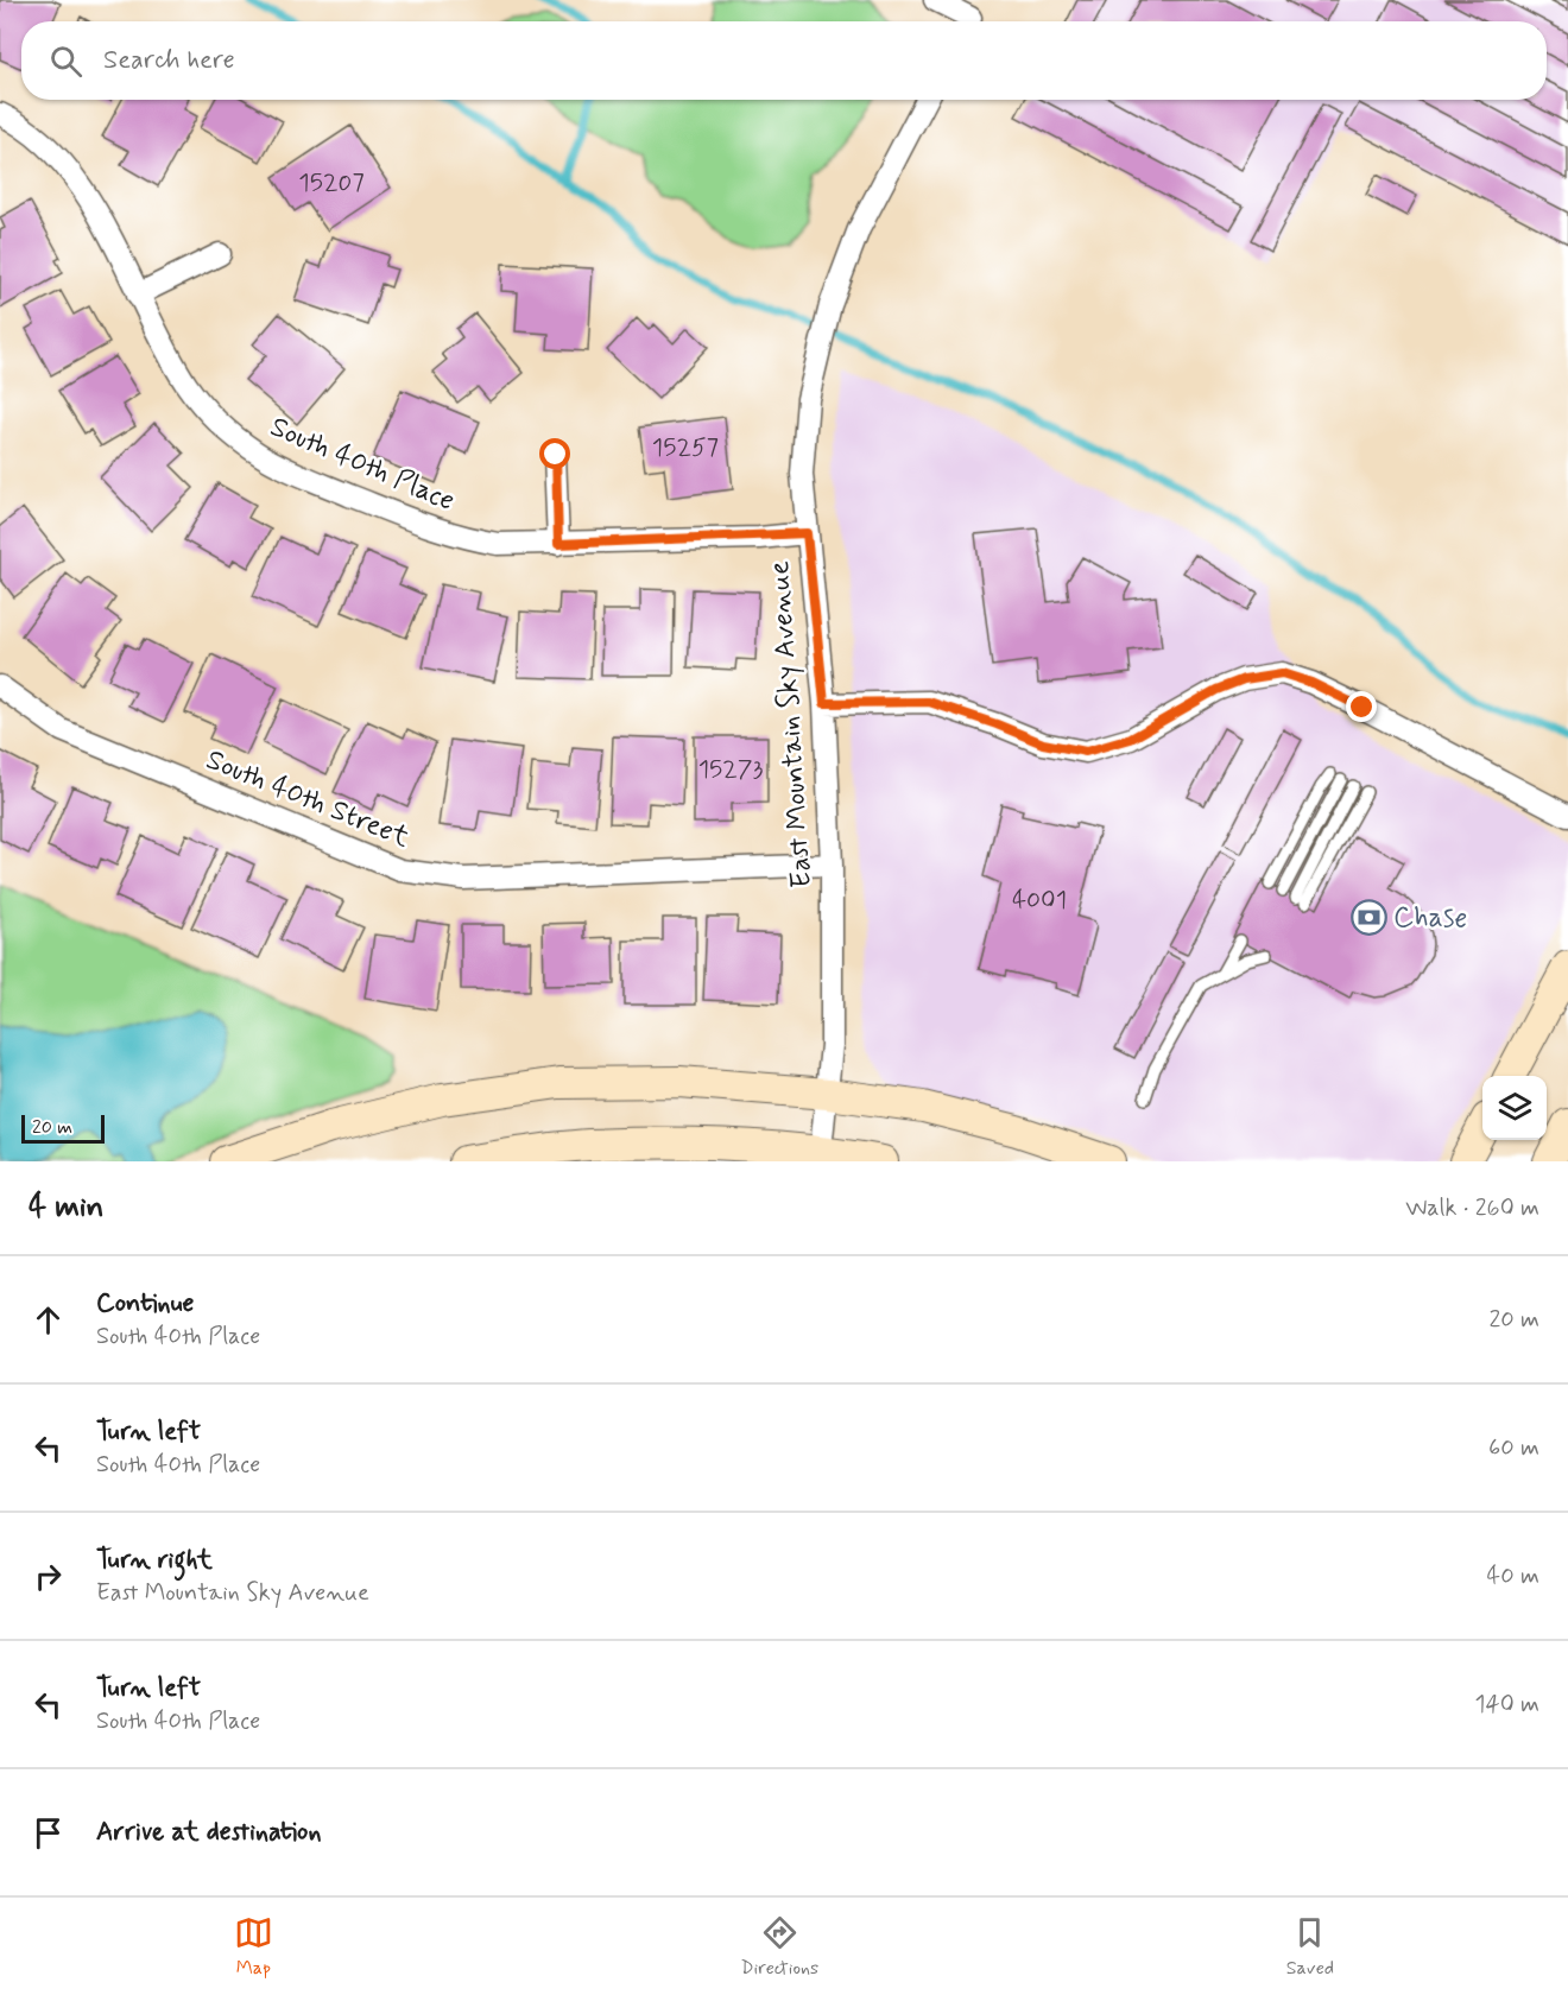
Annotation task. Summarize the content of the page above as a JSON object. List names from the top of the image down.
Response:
{
  "streets": {
    "street": ["South 40th Place", "East Mountain Sky Avenue", "South 40th Street"]
  },
  "crossings": [
    ["South 40th Place", "East Mountain Sky Avenue"],
    ["East Mountain Sky Avenue", "South 40th Street"]
  ],
  "places": {
    "bank": ["Chase"]
  },
  "house_numbers": [
    "15207",
    "15257",
    "15273",
    "4001"
  ],
  "scale_bar": "20 m",
  "page": {
    "search": "Search here",
    "scale": "20 m",
    "heading": ["4 min", "Walk · 260 m"],
    "list": [
      ["Continue", "South 40th Place", "20 m"],
      ["Turn left", "South 40th Place", "60 m"],
      ["Turn right", "East Mountain Sky Avenue", "40 m"],
      ["Turn left", "South 40th Place", "140 m"],
      "Arrive at destination"
    ],
    "nav": ["Map", "Directions", "Saved"]
  }
}
